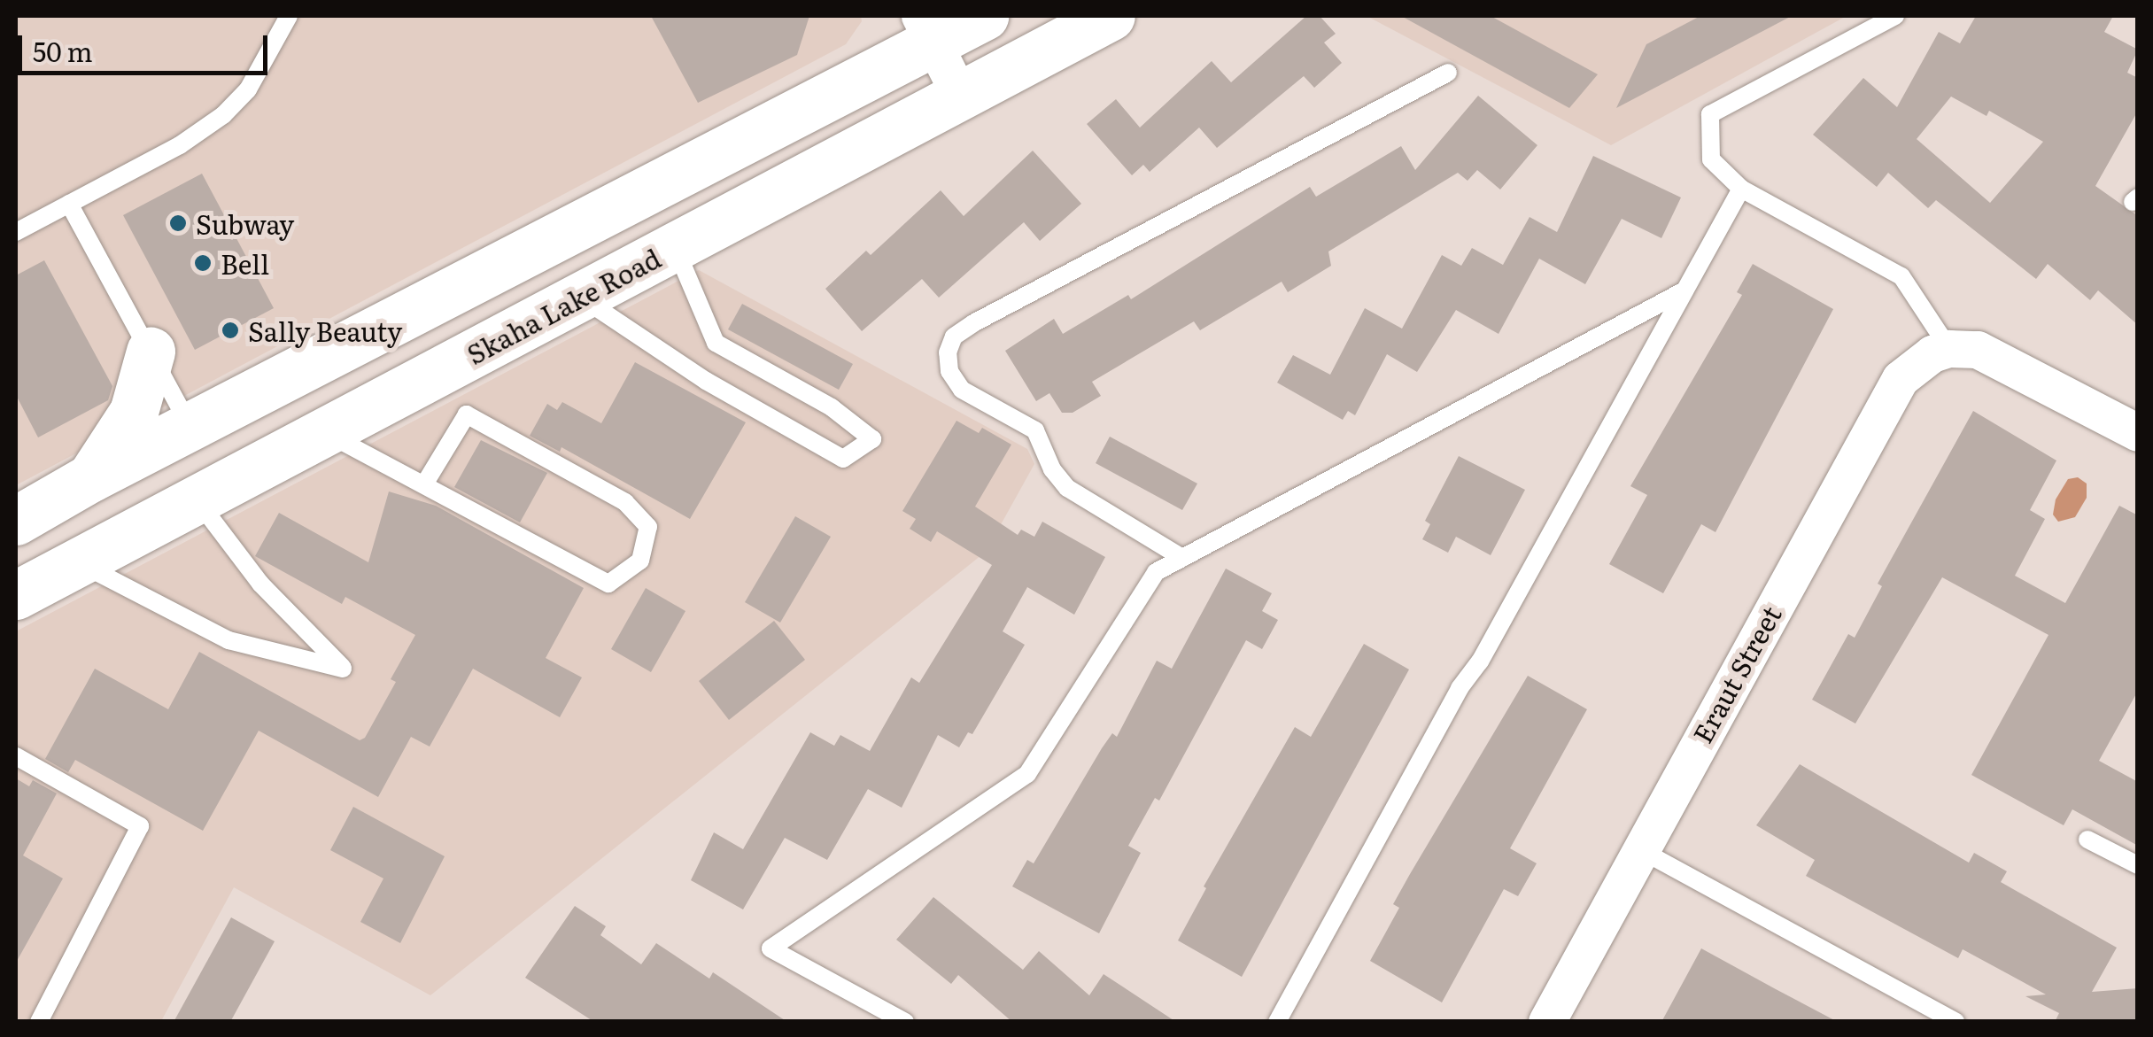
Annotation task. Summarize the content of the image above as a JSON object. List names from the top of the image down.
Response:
{
  "streets": {
    "main road": ["Skaha Lake Road"],
    "street": ["Eraut Street"]
  },
  "places": ["Subway", "Bell", "Sally Beauty"],
  "scale_bar": "50 m"
}
